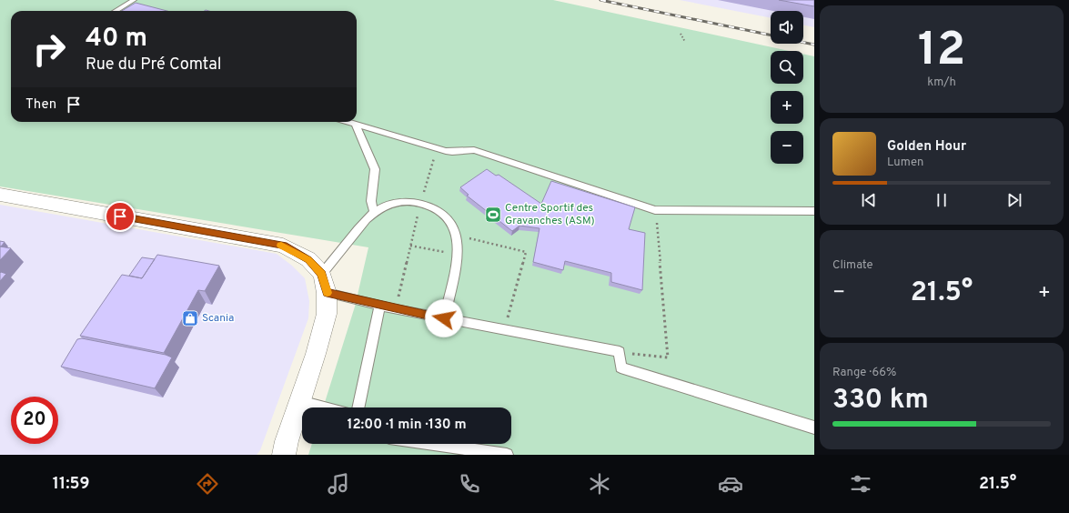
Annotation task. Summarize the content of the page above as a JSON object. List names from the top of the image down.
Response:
{
  "places": {
    "sports": ["Centre Sportif des Gravanches (ASM)"],
    "shop": ["Scania"]
  },
  "page": {
    "tile": [
      ["12", "km/h"],
      "Climate",
      ["Range · 66%", "330 km"]
    ],
    "map_buttons": ["+", "−"],
    "turn": ["40 m", "Rue du Pré Comtal"],
    "then": "Then",
    "song": ["Golden Hour", "Lumen"],
    "heat": ["−", "21.5°", "+"],
    "limit": "20",
    "trip": "12:00 · 1 min · 130 m",
    "tabs": ["11:59", "21.5°"]
  }
}
